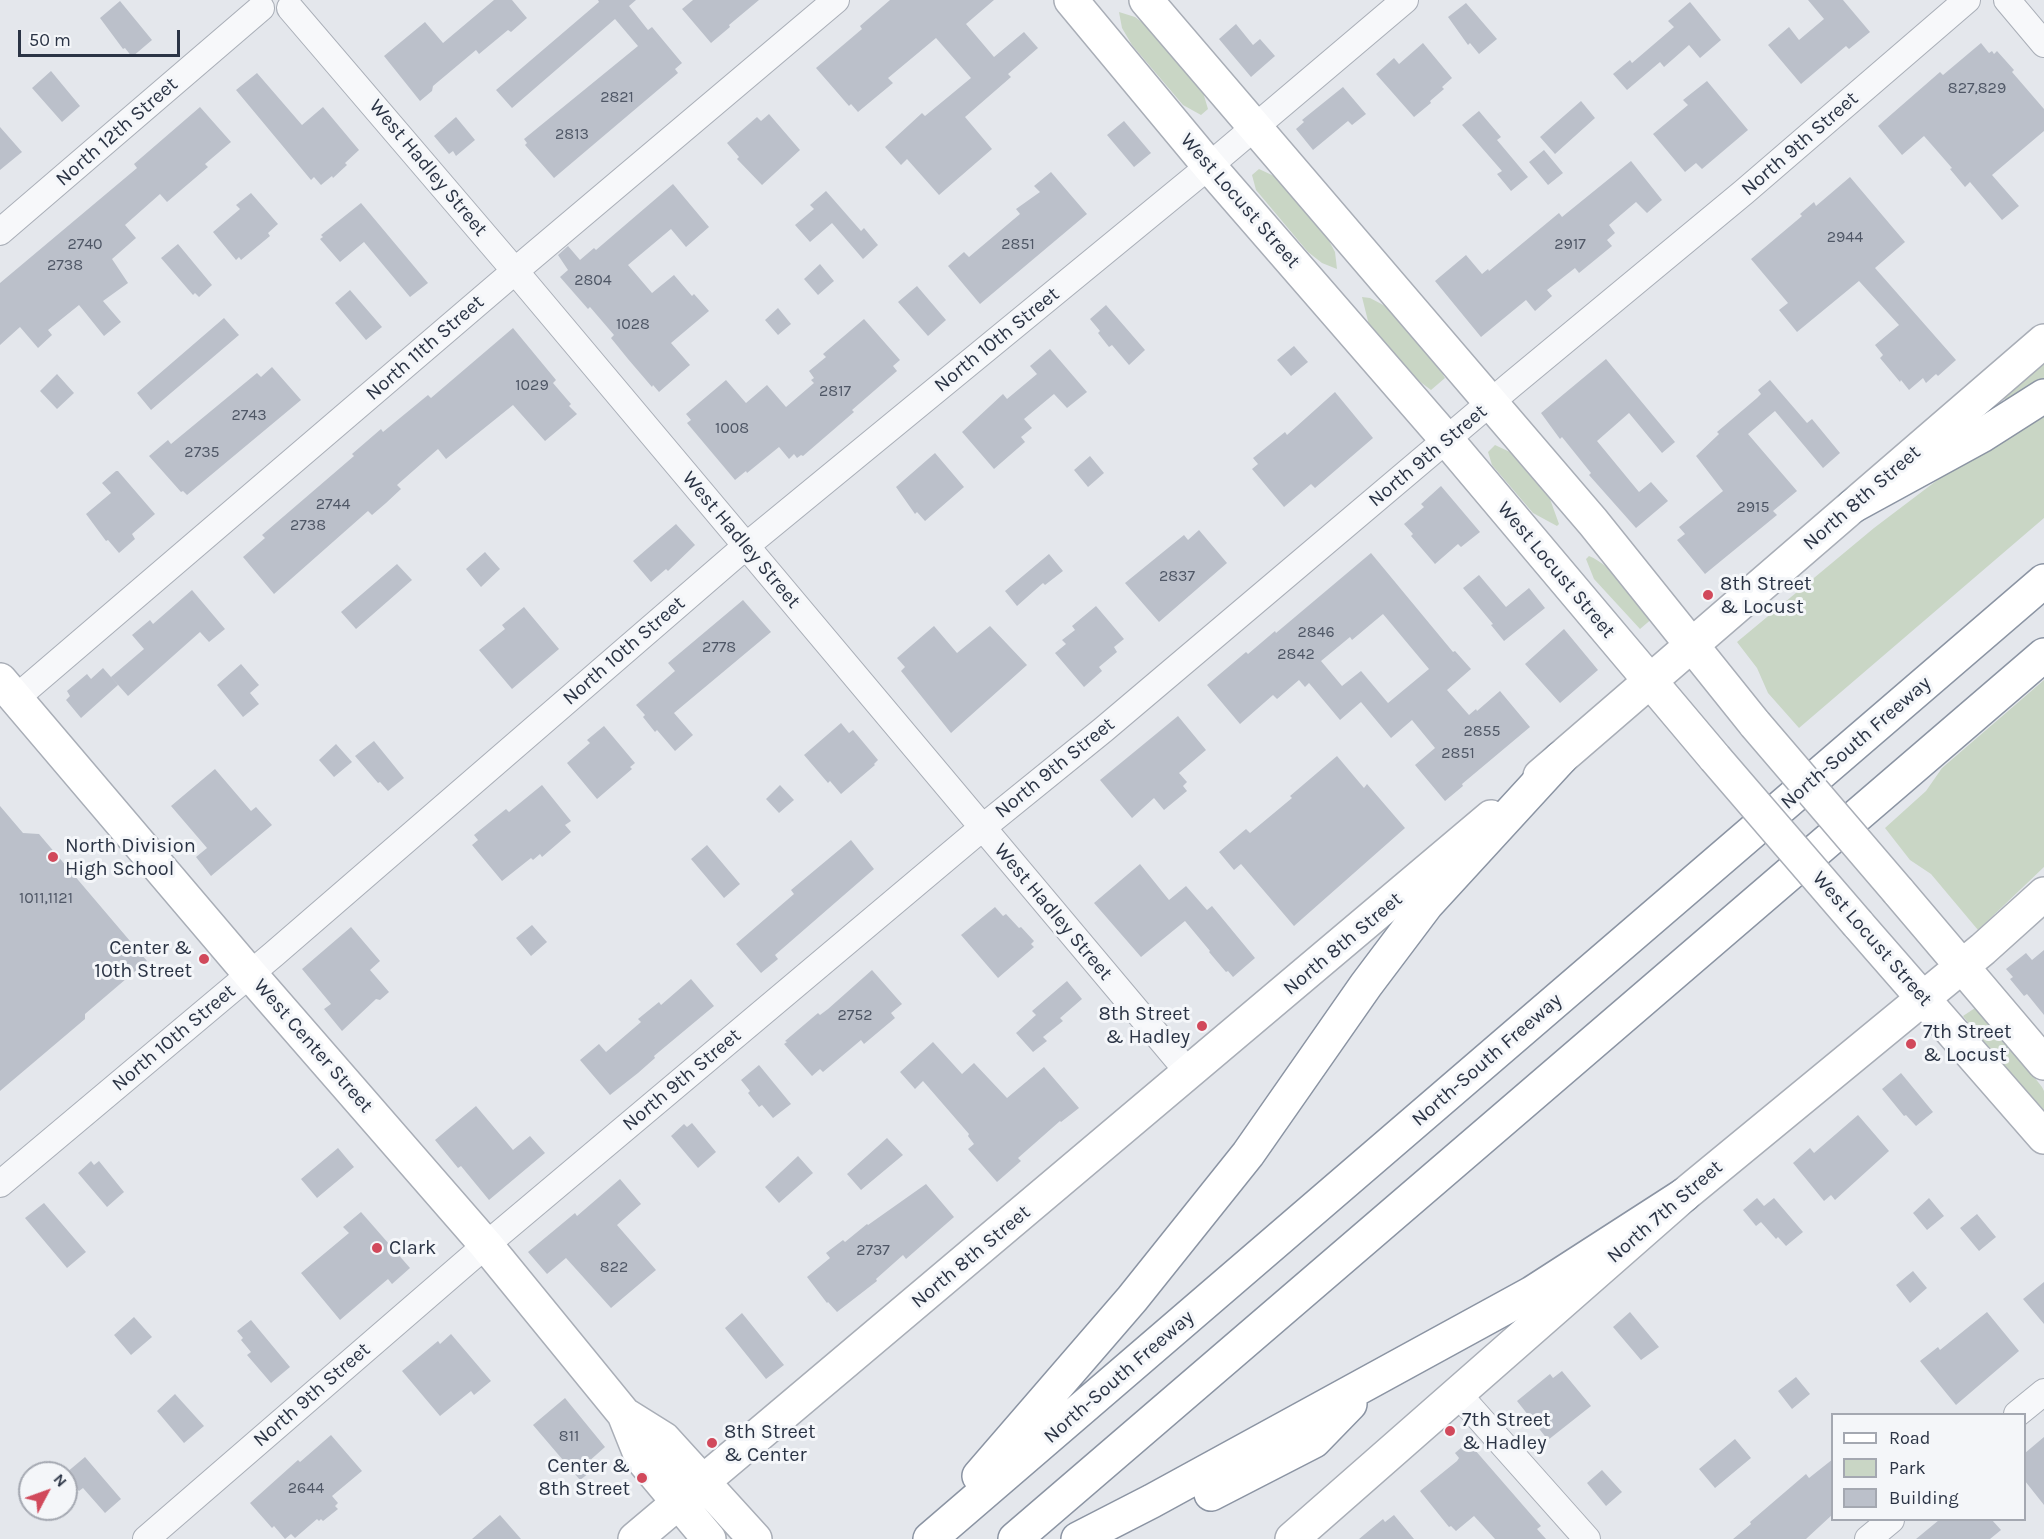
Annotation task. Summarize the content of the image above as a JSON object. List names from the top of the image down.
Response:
{
  "streets": {
    "main road": [
      "West Locust Street",
      "North 8th Street",
      "North-South Freeway",
      "West Center Street",
      "North 7th Street"
    ],
    "street": [
      "North 12th Street",
      "North 9th Street",
      "West Hadley Street",
      "North 10th Street",
      "North 11th Street"
    ]
  },
  "crossings": [
    ["North 9th Street", "West Hadley Street"],
    ["North 9th Street", "West Locust Street"],
    ["North 9th Street", "West Center Street"],
    ["West Hadley Street", "North 10th Street"],
    ["West Hadley Street", "North 11th Street"],
    ["West Hadley Street", "North 8th Street"],
    ["West Locust Street", "North 10th Street"],
    ["West Locust Street", "North 8th Street"],
    ["West Locust Street", "North 7th Street"],
    ["North 10th Street", "West Center Street"],
    ["North 11th Street", "West Center Street"],
    ["North 8th Street", "West Center Street"]
  ],
  "places": [
    "8th Street & Locust",
    "North Division High School",
    "Center & 10th Street",
    "8th Street & Hadley",
    "7th Street & Locust",
    "Clark",
    "7th Street & Hadley",
    "8th Street & Center",
    "Center & 8th Street"
  ],
  "house_numbers": [
    "827,829",
    "2821",
    "2813",
    "2944",
    "2740",
    "2851",
    "2917",
    "2738",
    "2804",
    "1028",
    "1029",
    "2817",
    "2743",
    "1008",
    "2735",
    "2744",
    "2915",
    "2738",
    "2837",
    "2846",
    "2778",
    "2842",
    "2855",
    "2851",
    "1011,1121",
    "2752",
    "2737",
    "822",
    "811",
    "2644"
  ],
  "legend": ["Road", "Park", "Building"],
  "scale_bar": "50 m",
  "north": "top right"
}
